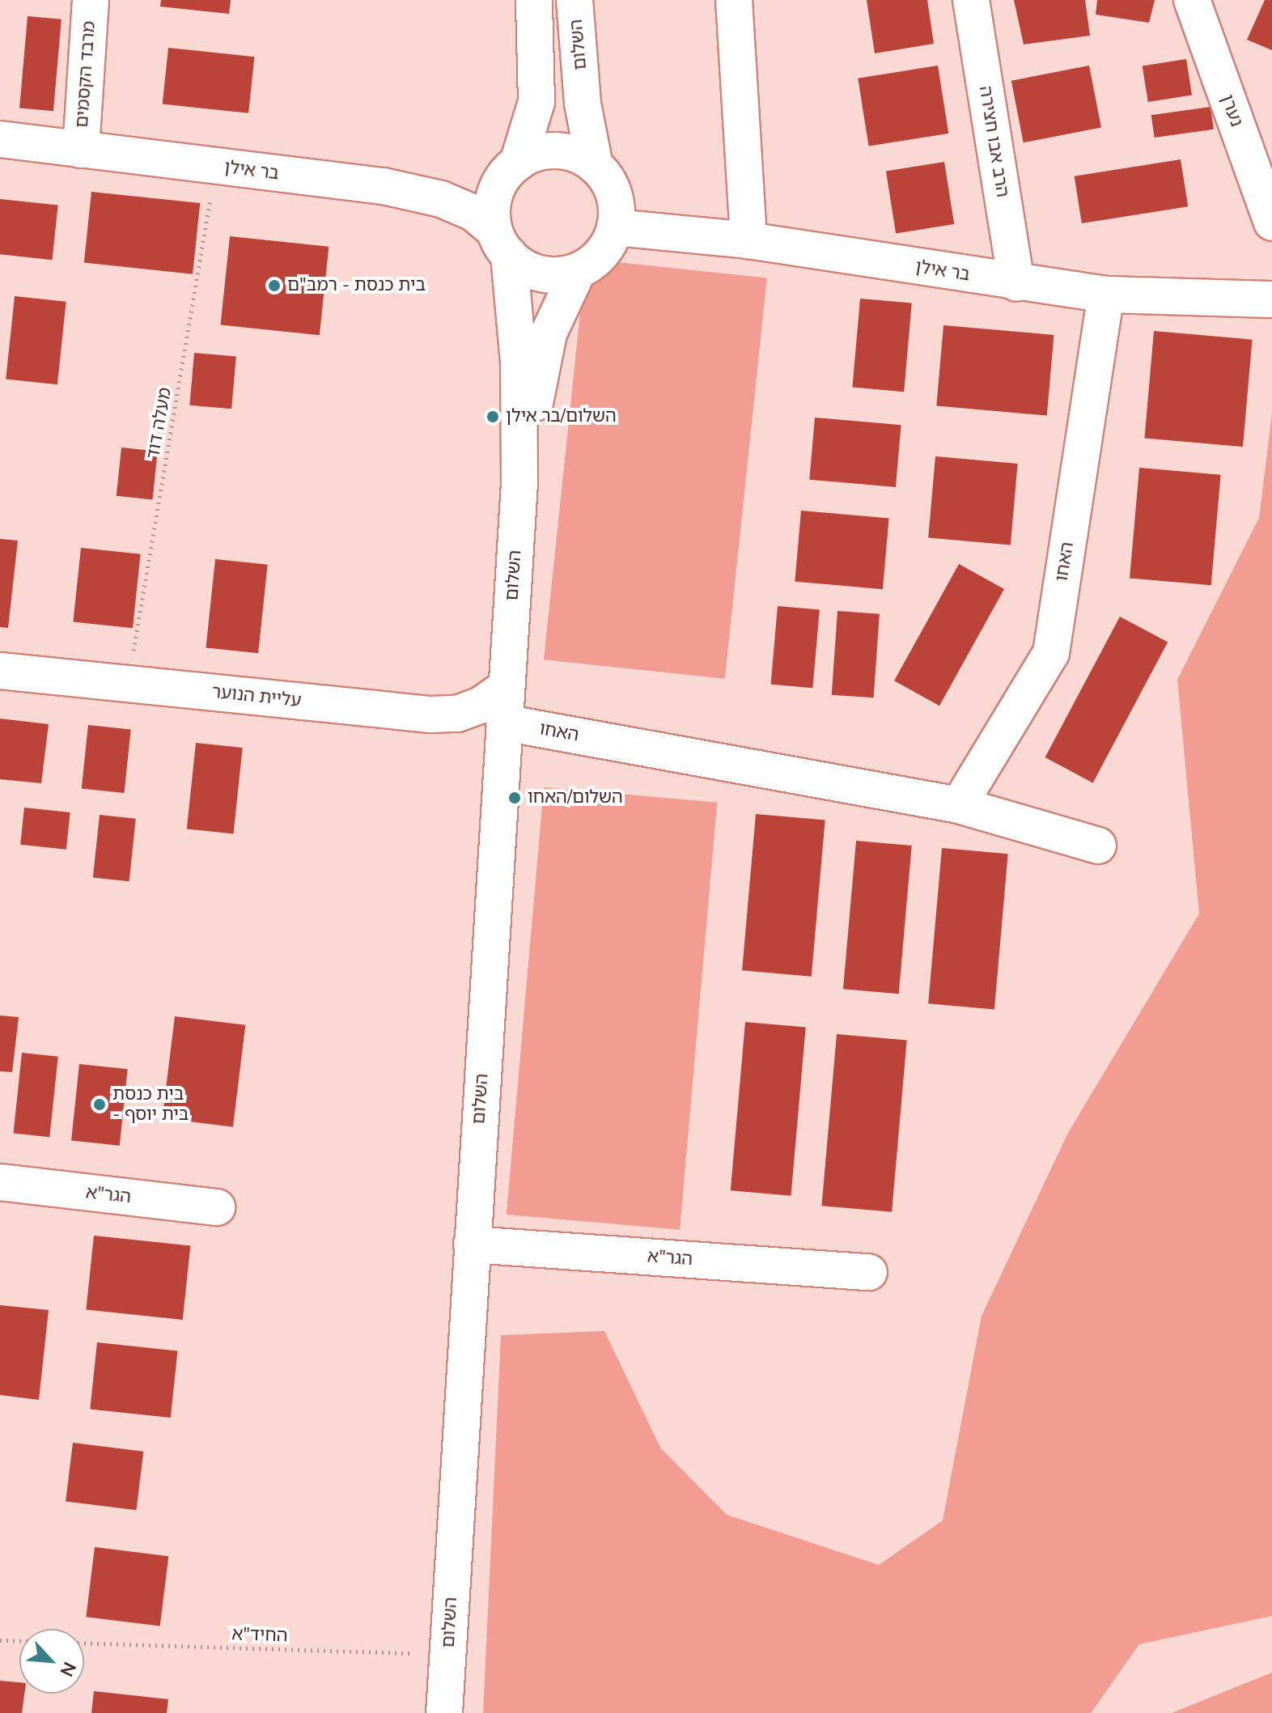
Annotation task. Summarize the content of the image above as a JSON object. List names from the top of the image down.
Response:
{
  "streets": {
    "street": [
      "השלום",
      "מרבד הקסמים",
      "נערן",
      "הרב אבו חצירה",
      "בר אילן",
      "האחו",
      "עליית הנוער",
      "הגר\"א"
    ],
    "path": ["מעלה דוד", "החיד\"א"]
  },
  "crossings": [
    ["השלום", "בר אילן"],
    ["השלום", "האחו"],
    ["השלום", "עליית הנוער"],
    ["השלום", "הגר\"א"],
    ["השלום", "החיד\"א"],
    ["מרבד הקסמים", "בר אילן"],
    ["הרב אבו חצירה", "בר אילן"],
    ["בר אילן", "מעלה דוד"],
    ["בר אילן", "האחו"],
    ["מעלה דוד", "עליית הנוער"]
  ],
  "places": [
    "בית כנסת - רמב\"ם",
    "השלום/בר אילן",
    "השלום/האחו",
    "בית כנסת - בית יוסף"
  ],
  "north": "bottom right"
}
